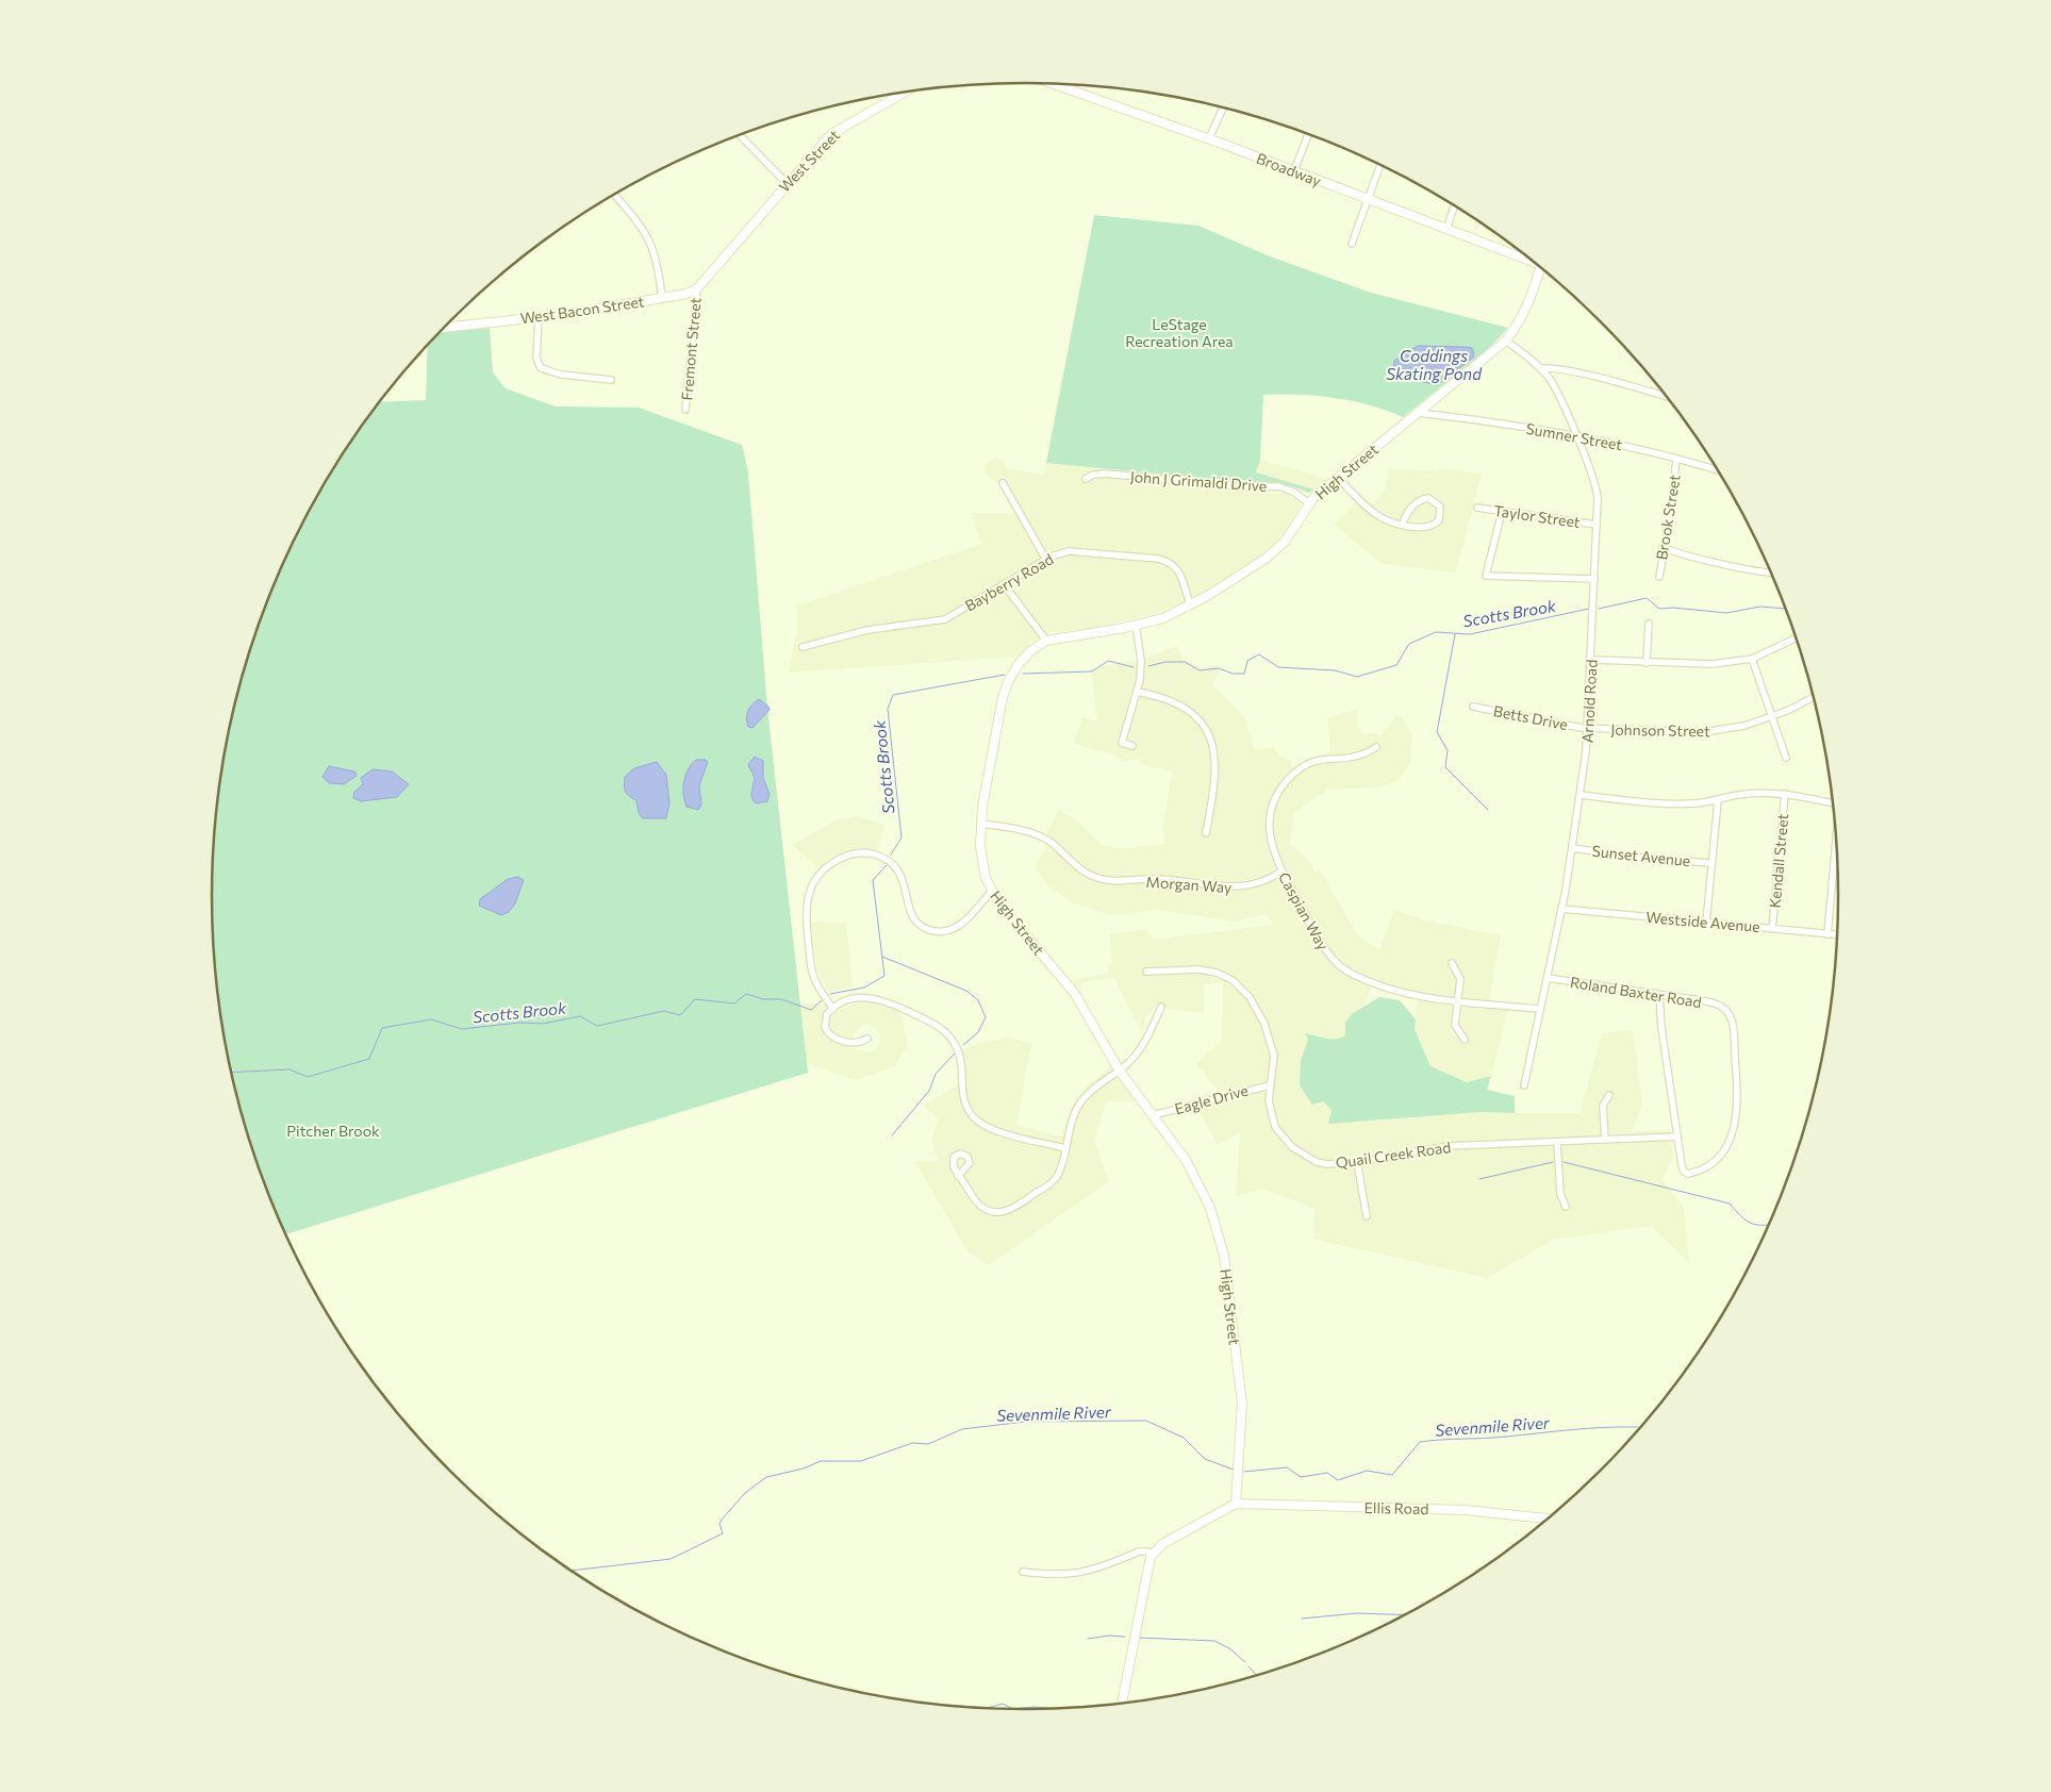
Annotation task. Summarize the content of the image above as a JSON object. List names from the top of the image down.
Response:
{
  "streets": {
    "street": [
      "West Street",
      "Broadway",
      "West Bacon Street",
      "Fremont Street",
      "Sumner Street",
      "High Street",
      "John J Grimaldi Drive",
      "Taylor Street",
      "Brook Street",
      "Bayberry Road",
      "Arnold Road",
      "Betts Drive",
      "Johnson Street",
      "Sunset Avenue",
      "Kendall Street",
      "Morgan Way",
      "Caspian Way",
      "Westside Avenue",
      "Roland Baxter Road",
      "Eagle Drive",
      "Quail Creek Road",
      "Ellis Road"
    ]
  },
  "crossings": [
    ["West Street", "West Bacon Street"],
    ["West Street", "Fremont Street"],
    ["West Bacon Street", "Fremont Street"],
    ["Sumner Street", "High Street"],
    ["Sumner Street", "Brook Street"],
    ["Sumner Street", "Arnold Road"],
    ["High Street", "John J Grimaldi Drive"],
    ["High Street", "Bayberry Road"],
    ["High Street", "Arnold Road"],
    ["High Street", "Morgan Way"],
    ["High Street", "Eagle Drive"],
    ["High Street", "Ellis Road"],
    ["Taylor Street", "Arnold Road"],
    ["Arnold Road", "Betts Drive"],
    ["Arnold Road", "Johnson Street"],
    ["Arnold Road", "Sunset Avenue"],
    ["Arnold Road", "Caspian Way"],
    ["Arnold Road", "Westside Avenue"],
    ["Arnold Road", "Roland Baxter Road"],
    ["Betts Drive", "Johnson Street"],
    ["Kendall Street", "Westside Avenue"],
    ["Morgan Way", "Caspian Way"],
    ["Roland Baxter Road", "Quail Creek Road"],
    ["Eagle Drive", "Quail Creek Road"]
  ],
  "water": ["Coddings Skating Pond", "Scotts Brook", "Sevenmile River"],
  "parks": ["LeStage Recreation Area", "Pitcher Brook"]
}
